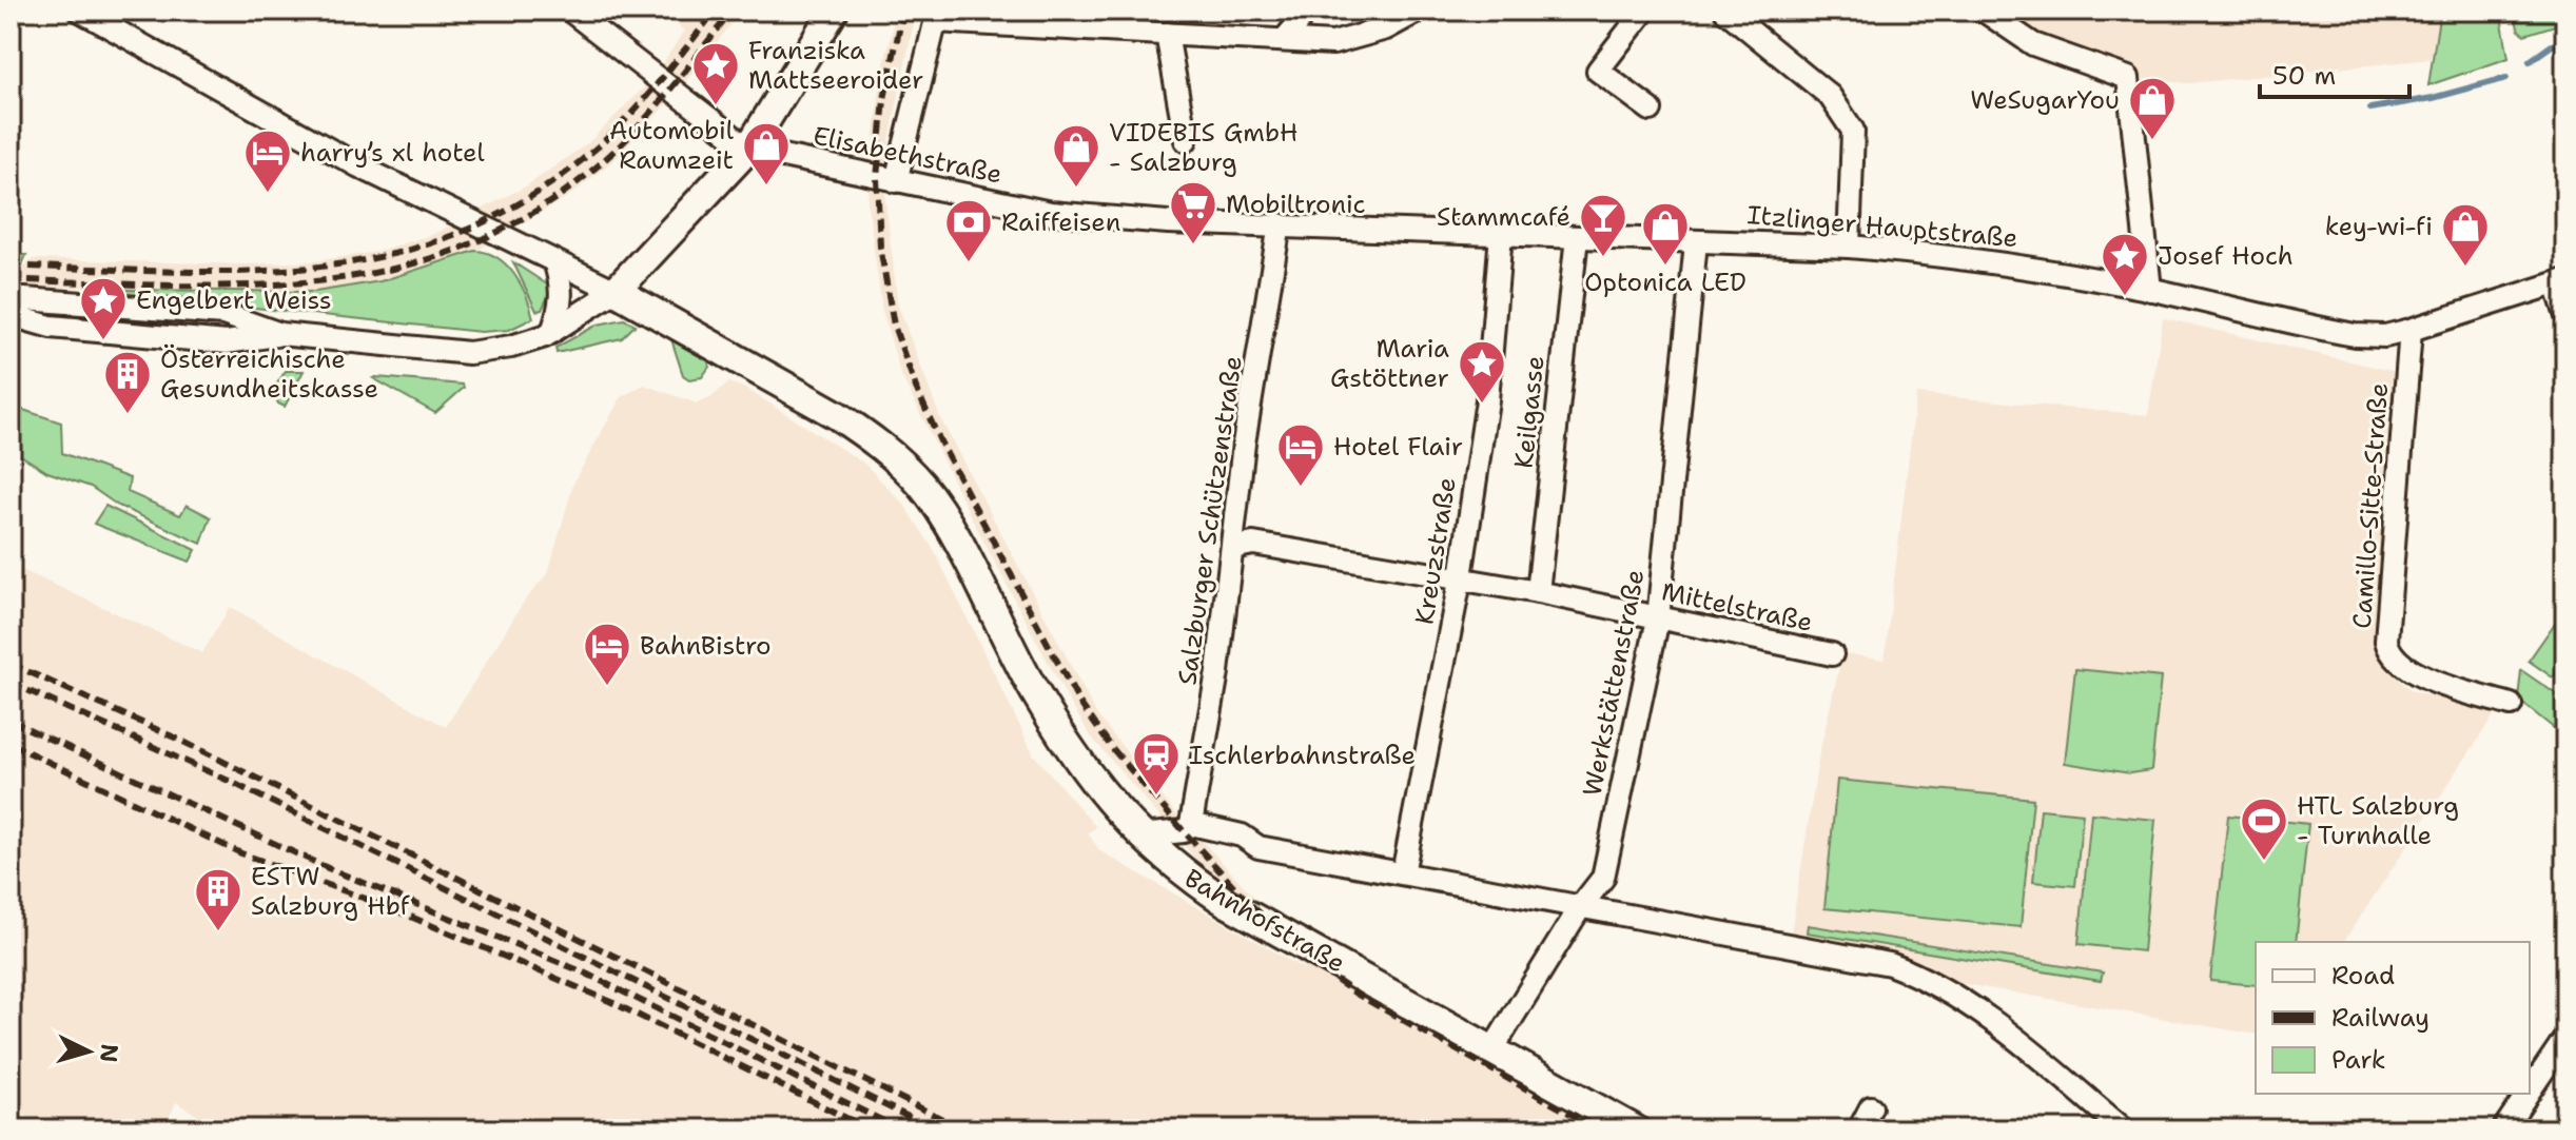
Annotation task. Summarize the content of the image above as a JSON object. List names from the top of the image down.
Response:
{
  "streets": {
    "main road": ["Bahnhofstraße"],
    "street": [
      "Elisabethstraße",
      "Itzlinger Hauptstraße",
      "Keilgasse",
      "Camillo-Sitte-Straße",
      "Salzburger Schützenstraße",
      "Kreuzstraße",
      "Mittelstraße",
      "Werkstättenstraße"
    ]
  },
  "crossings": [
    ["Elisabethstraße", "Itzlinger Hauptstraße"],
    ["Elisabethstraße", "Salzburger Schützenstraße"],
    ["Itzlinger Hauptstraße", "Keilgasse"],
    ["Itzlinger Hauptstraße", "Camillo-Sitte-Straße"],
    ["Itzlinger Hauptstraße", "Salzburger Schützenstraße"],
    ["Itzlinger Hauptstraße", "Kreuzstraße"],
    ["Itzlinger Hauptstraße", "Werkstättenstraße"],
    ["Keilgasse", "Mittelstraße"],
    ["Salzburger Schützenstraße", "Mittelstraße"],
    ["Salzburger Schützenstraße", "Bahnhofstraße"],
    ["Kreuzstraße", "Mittelstraße"],
    ["Mittelstraße", "Werkstättenstraße"],
    ["Werkstättenstraße", "Bahnhofstraße"]
  ],
  "places": {
    "place": [
      "Franziska Mattseeroider",
      "Josef Hoch",
      "Engelbert Weiss",
      "Maria Gstöttner"
    ],
    "shop": [
      "WeSugarYou",
      "Automobil Raumzeit",
      "VIDEBIS GmbH - Salzburg",
      "Optonica LED",
      "key-wi-fi"
    ],
    "hotel": ["harry’s xl hotel", "Hotel Flair", "BahnBistro"],
    "supermarket": ["Mobiltronic"],
    "bar": ["Stammcafé"],
    "bank": ["Raiffeisen"],
    "building": ["Österreichische Gesundheitskasse", "ESTW Salzburg Hbf"],
    "station": ["Ischlerbahnstraße"],
    "sports": ["HTL Salzburg - Turnhalle"]
  },
  "legend": ["Road", "Railway", "Park"],
  "scale_bar": "50 m",
  "north": "right"
}
